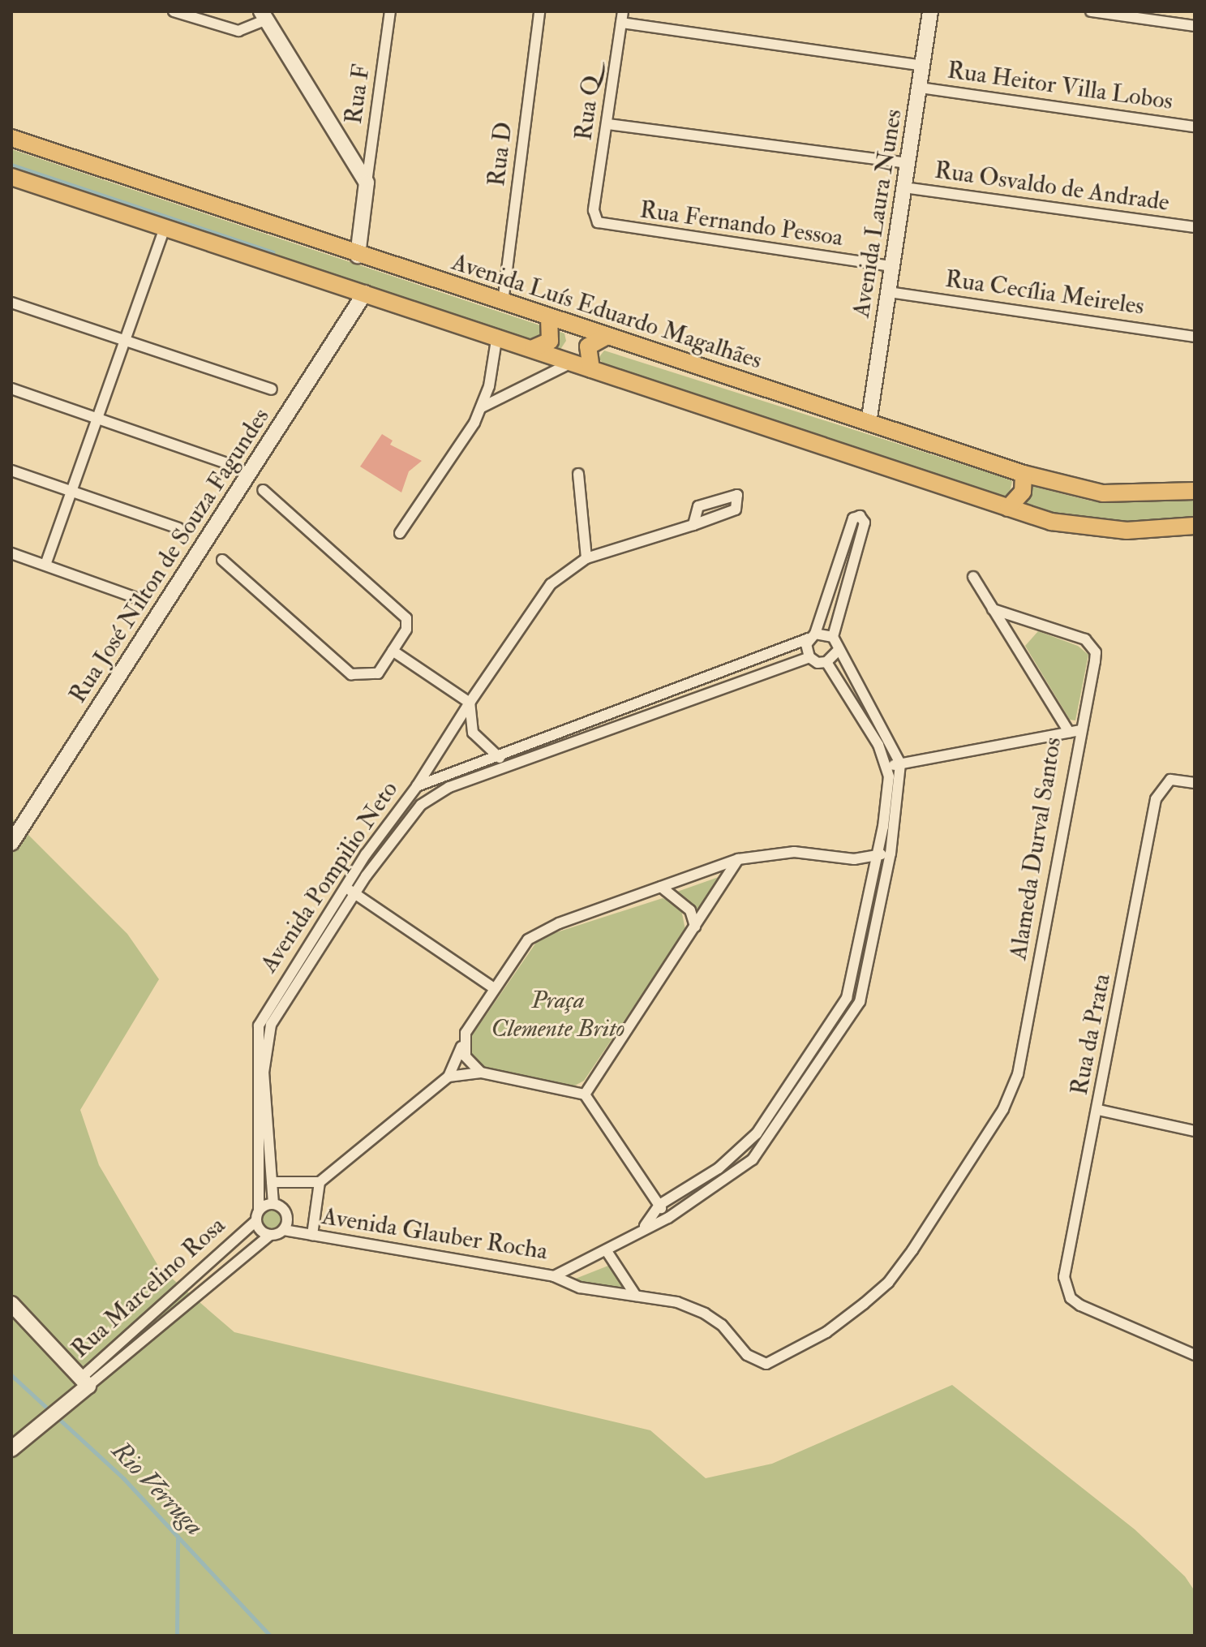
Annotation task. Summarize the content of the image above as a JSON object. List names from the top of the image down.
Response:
{
  "streets": {
    "main road": ["Avenida Luís Eduardo Magalhães"],
    "street": [
      "Rua Heitor Villa Lobos",
      "Rua F",
      "Rua Q",
      "Rua D",
      "Rua Osvaldo de Andrade",
      "Avenida Laura Nunes",
      "Rua Fernando Pessoa",
      "Rua Cecília Meireles",
      "Rua José Nilton de Souza Fagundes",
      "Alameda Durval Santos",
      "Avenida Pompilio Neto",
      "Rua da Prata",
      "Avenida Glauber Rocha",
      "Rua Marcelino Rosa"
    ]
  },
  "crossings": [
    ["Rua Heitor Villa Lobos", "Avenida Laura Nunes"],
    ["Rua Q", "Rua Fernando Pessoa"],
    ["Rua D", "Avenida Luís Eduardo Magalhães"],
    ["Rua Osvaldo de Andrade", "Avenida Laura Nunes"],
    ["Avenida Laura Nunes", "Rua Fernando Pessoa"],
    ["Avenida Laura Nunes", "Rua Cecília Meireles"],
    ["Avenida Laura Nunes", "Avenida Luís Eduardo Magalhães"],
    ["Alameda Durval Santos", "Avenida Glauber Rocha"],
    ["Avenida Pompilio Neto", "Avenida Glauber Rocha"],
    ["Avenida Pompilio Neto", "Rua Marcelino Rosa"],
    ["Avenida Glauber Rocha", "Rua Marcelino Rosa"]
  ],
  "water": ["Rio Verruga"],
  "parks": ["Praça Clemente Brito"]
}
